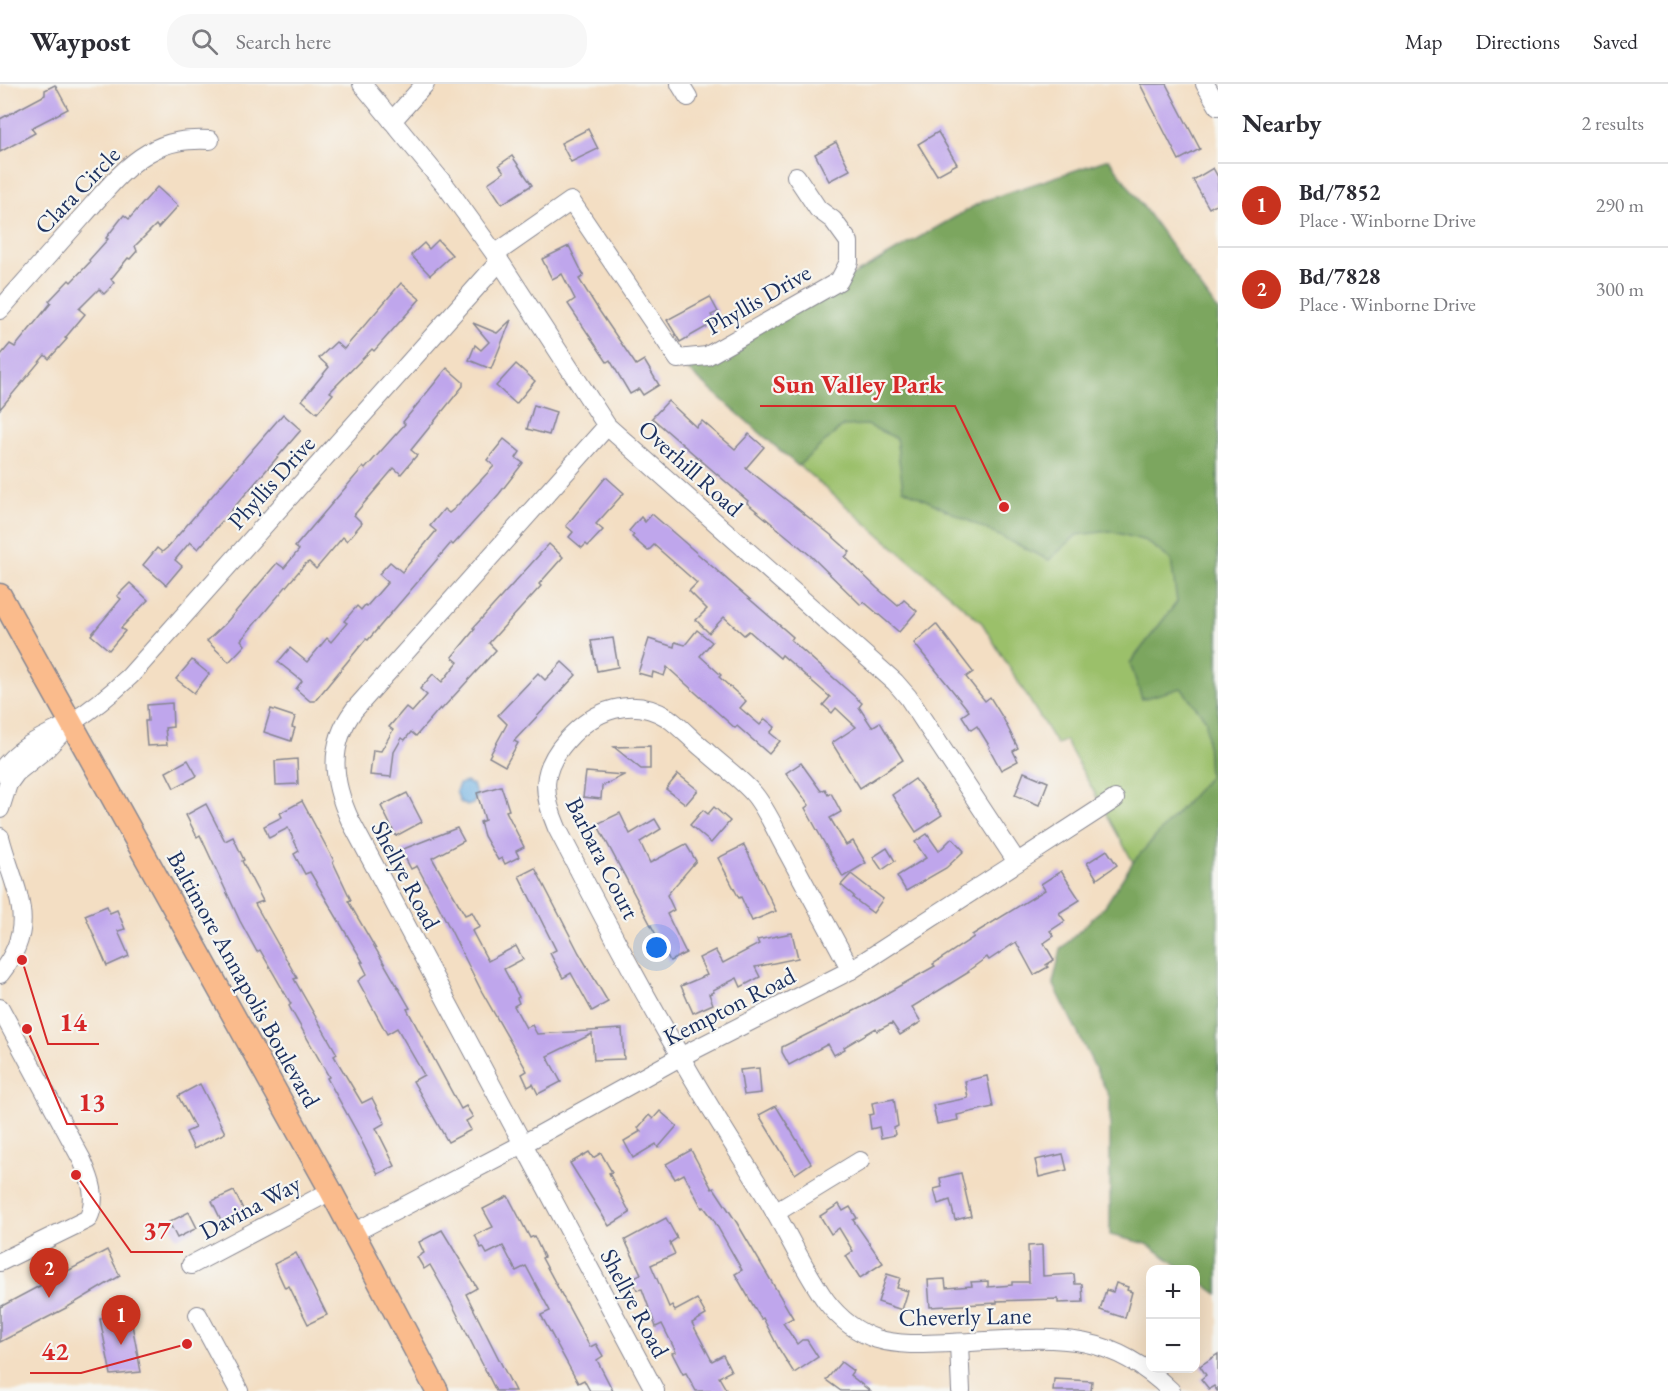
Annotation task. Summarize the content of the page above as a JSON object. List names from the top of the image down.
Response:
{
  "streets": {
    "main road": ["Baltimore Annapolis Boulevard"],
    "street": [
      "Clara Circle",
      "Phyllis Drive",
      "Overhill Road",
      "Barbara Court",
      "Shellye Road",
      "Kempton Road",
      "Davina Way",
      "Cheverly Lane"
    ]
  },
  "crossings": [
    ["Phyllis Drive", "Overhill Road"],
    ["Phyllis Drive", "Baltimore Annapolis Boulevard"],
    ["Overhill Road", "Shellye Road"],
    ["Overhill Road", "Kempton Road"],
    ["Barbara Court", "Kempton Road"],
    ["Barbara Court", "Cheverly Lane"],
    ["Shellye Road", "Kempton Road"],
    ["Baltimore Annapolis Boulevard", "Kempton Road"],
    ["Baltimore Annapolis Boulevard", "Davina Way"],
    ["Kempton Road", "Cheverly Lane"]
  ],
  "places": [
    "Sun Valley Park",
    "14",
    "13",
    "37",
    "42"
  ],
  "page": {
    "header": "Waypost",
    "search": "Search here",
    "nav": ["Map", "Directions", "Saved"],
    "heading": ["Nearby", "2 results"],
    "list": [
      {
        "mark": "1",
        "name": "Bd/7852",
        "note": "Place · Winborne Drive",
        "value": "290 m"
      },
      {
        "mark": "2",
        "name": "Bd/7828",
        "note": "Place · Winborne Drive",
        "value": "300 m"
      }
    ],
    "pins": ["2", "1"],
    "map_buttons": ["+", "−"]
  }
}
